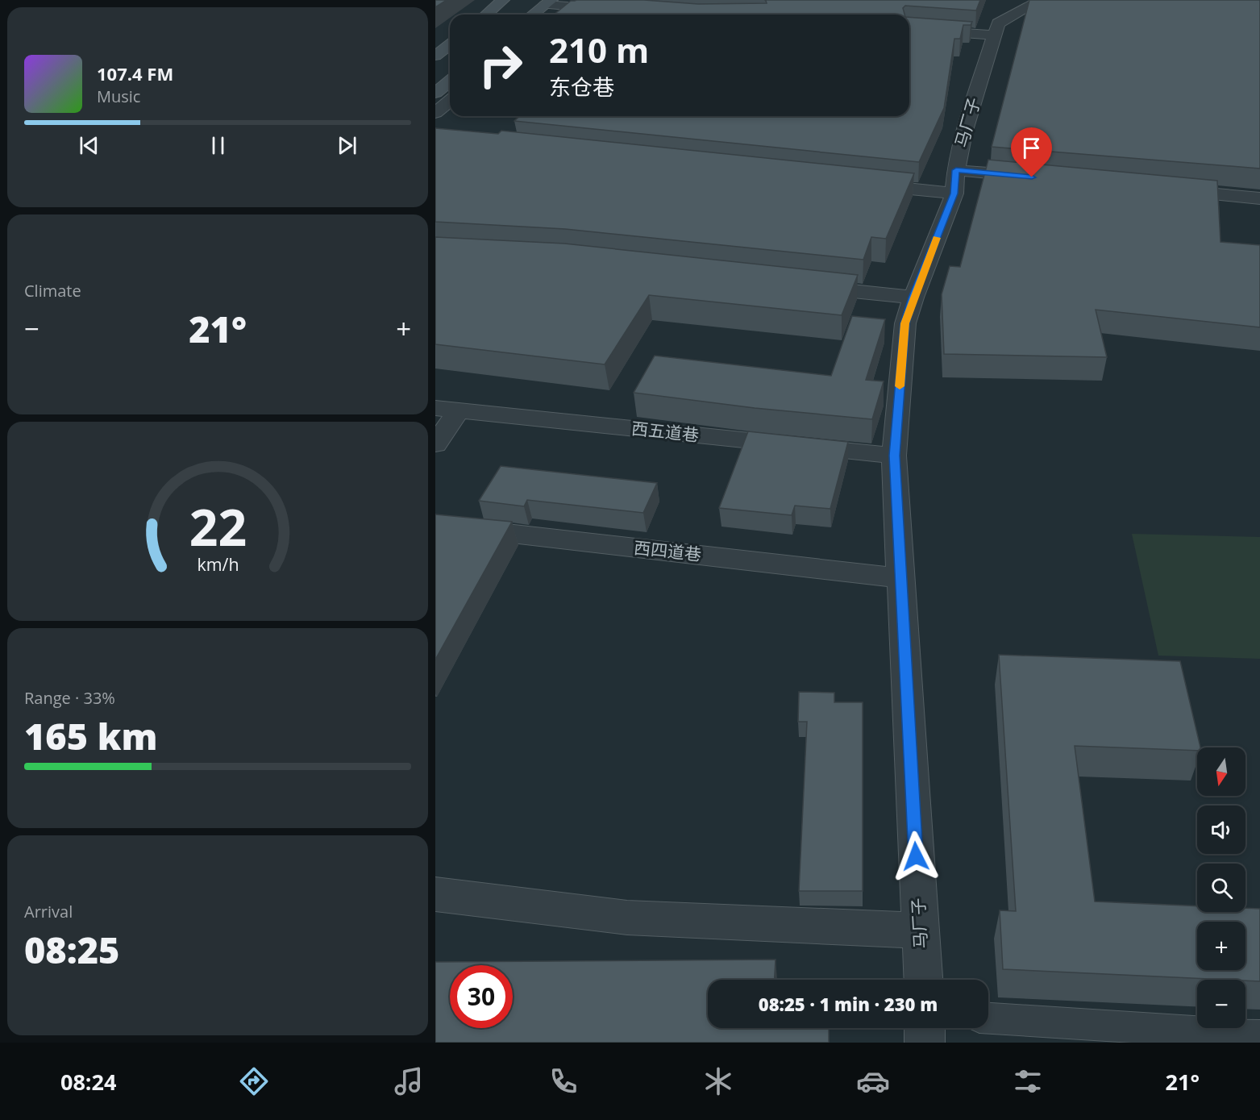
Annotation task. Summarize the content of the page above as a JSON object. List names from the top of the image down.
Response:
{
  "streets": {
    "street": ["马厂子", "西五道巷", "西四道巷"]
  },
  "crossings": [
    ["马厂子", "西五道巷"],
    ["马厂子", "西四道巷"]
  ],
  "north": "bottom",
  "page": {
    "turn": ["210 m", "东仓巷"],
    "song": ["107.4 FM", "Music"],
    "tile": [
      "Climate",
      ["Range · 33%", "165 km"],
      ["Arrival", "08:25"]
    ],
    "heat": ["−", "21°", "+"],
    "map_buttons": ["+", "−"],
    "limit": "30",
    "trip": "08:25 · 1 min · 230 m",
    "tabs": ["08:24", "21°"],
    "gauge": ["22", "km/h"]
  }
}
